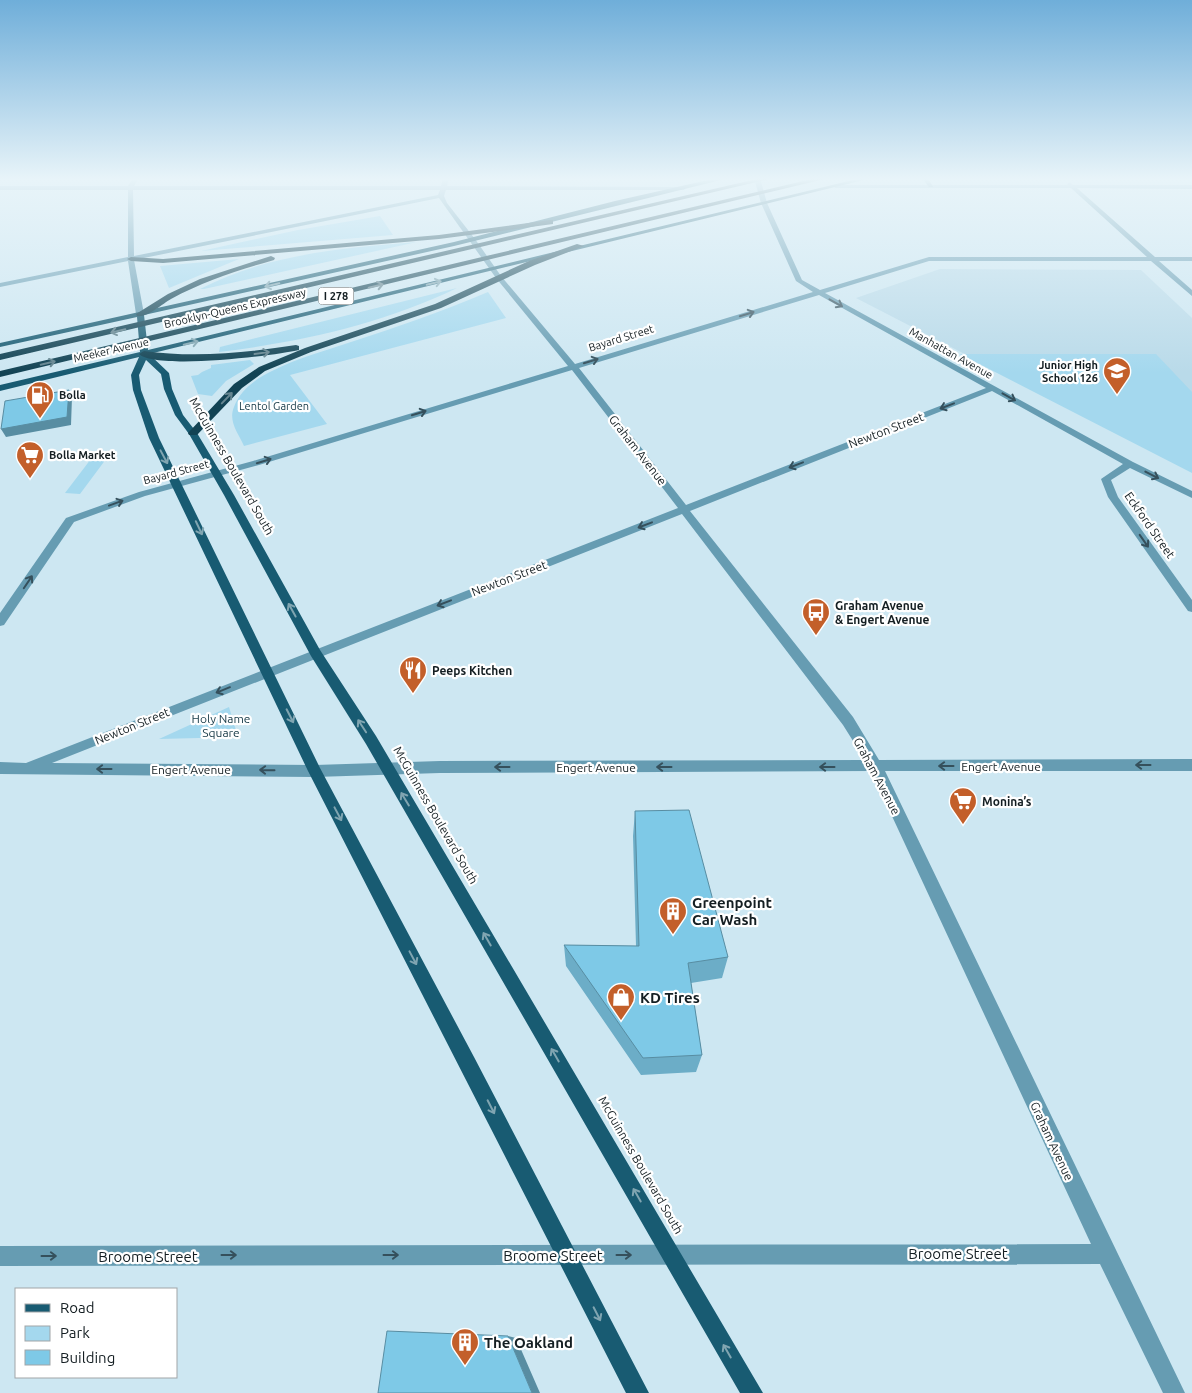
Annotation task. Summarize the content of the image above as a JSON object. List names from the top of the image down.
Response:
{
  "streets": {
    "highway": ["I 278", "Brooklyn-Queens Expressway"],
    "main road": ["Meeker Avenue", "McGuinness Boulevard South"],
    "street": [
      "Bayard Street",
      "Manhattan Avenue",
      "Newton Street",
      "Graham Avenue",
      "Eckford Street",
      "Engert Avenue",
      "Broome Street"
    ]
  },
  "crossings": [
    ["Bayard Street", "Manhattan Avenue"],
    ["Bayard Street", "Graham Avenue"],
    ["Bayard Street", "McGuinness Boulevard South"],
    ["Meeker Avenue", "Graham Avenue"],
    ["Meeker Avenue", "McGuinness Boulevard South"],
    ["Manhattan Avenue", "Newton Street"],
    ["Manhattan Avenue", "Eckford Street"],
    ["Newton Street", "Graham Avenue"],
    ["Newton Street", "McGuinness Boulevard South"],
    ["Newton Street", "Engert Avenue"],
    ["Graham Avenue", "Engert Avenue"],
    ["Graham Avenue", "Broome Street"],
    ["McGuinness Boulevard South", "Engert Avenue"],
    ["McGuinness Boulevard South", "Broome Street"]
  ],
  "one_way": [
    "Bayard Street",
    "Manhattan Avenue",
    "Newton Street",
    "Eckford Street",
    "Engert Avenue",
    "Broome Street"
  ],
  "parks": ["Lentol Garden", "Holy Name Square"],
  "places": {
    "school or university": ["Junior High School 126"],
    "fuel station": ["Bolla"],
    "supermarket": ["Bolla Market", "Monina’s"],
    "bus stop": ["Graham Avenue & Engert Avenue"],
    "restaurant": ["Peeps Kitchen"],
    "building": ["Greenpoint Car Wash", "The Oakland"],
    "shop": ["KD Tires"]
  },
  "legend": ["Road", "Park", "Building"]
}
